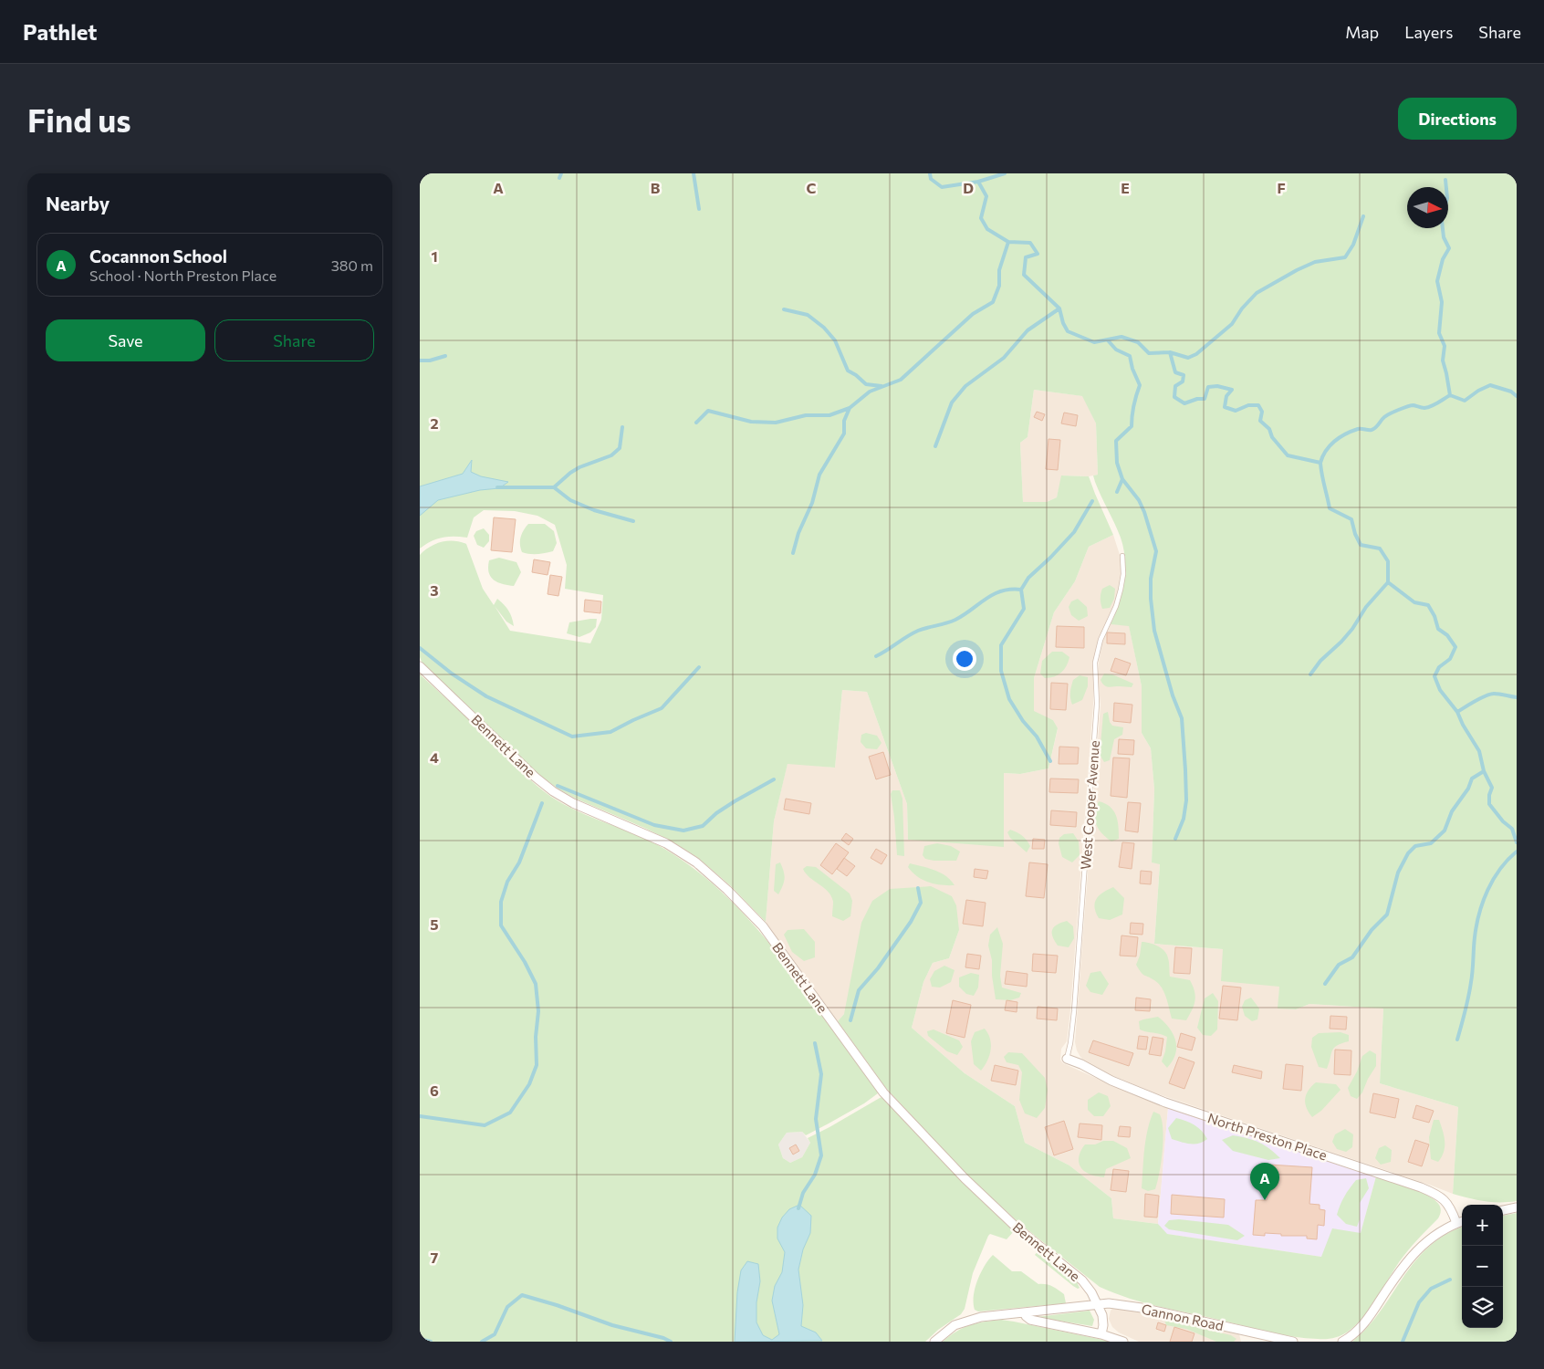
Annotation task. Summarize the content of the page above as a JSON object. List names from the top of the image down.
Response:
{
  "streets": {
    "street": ["Bennett Lane", "North Preston Place", "Gannon Road"],
    "lane": ["West Cooper Avenue"]
  },
  "crossings": [
    ["Bennett Lane", "Gannon Road"],
    ["West Cooper Avenue", "North Preston Place"]
  ],
  "north": "right",
  "page": {
    "header": "Pathlet",
    "nav": ["Map", "Layers", "Share"],
    "buttons": [
      "Directions",
      ["Save", "Share"]
    ],
    "title": "Find us",
    "heading": "Nearby",
    "list": [
      {
        "mark": "A",
        "name": "Cocannon School",
        "note": "School · North Preston Place",
        "value": "380 m"
      }
    ],
    "pins": "A",
    "map_buttons": ["+", "−"]
  },
  "grid": {
    "columns": [
      "A",
      "B",
      "C",
      "D",
      "E",
      "F"
    ],
    "rows": [
      "1",
      "2",
      "3",
      "4",
      "5",
      "6",
      "7"
    ]
  }
}
